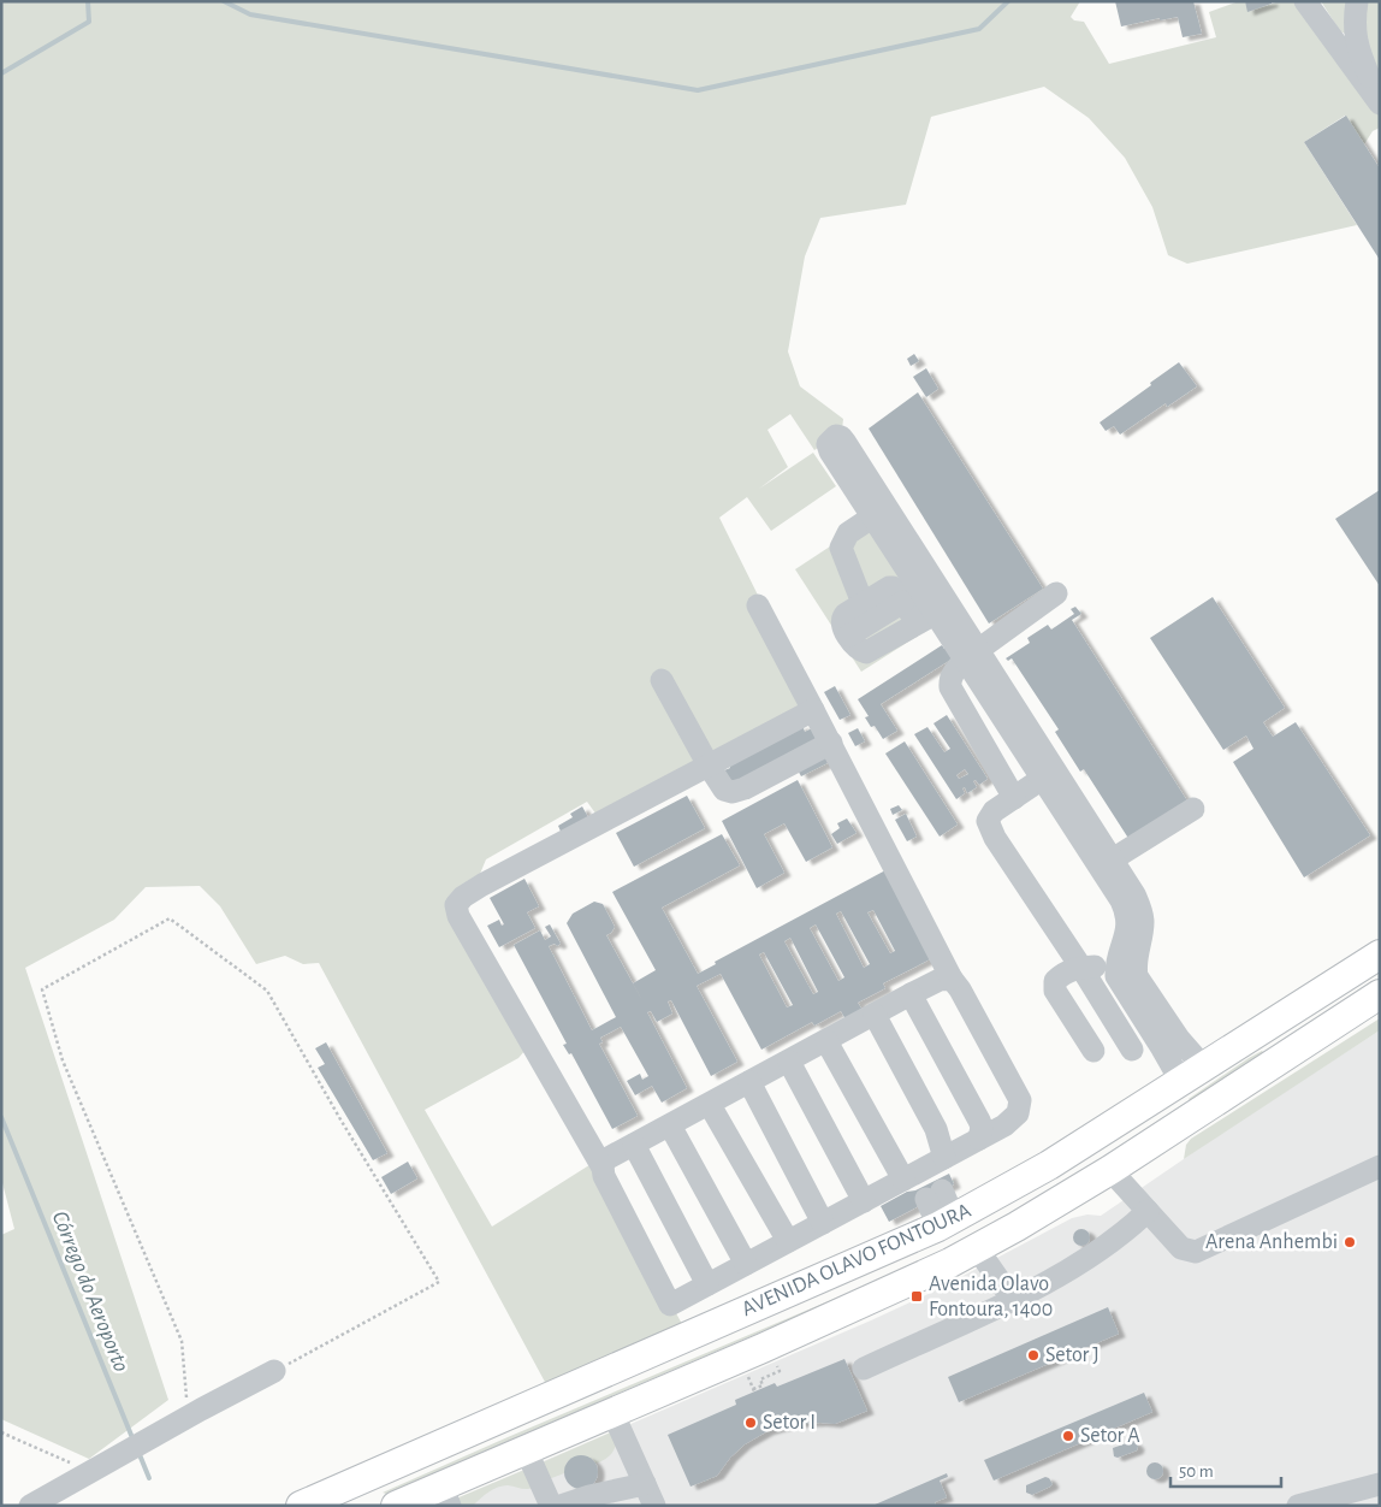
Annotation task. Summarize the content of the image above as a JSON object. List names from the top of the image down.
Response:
{
  "streets": {
    "main road": ["AVENIDA OLAVO FONTOURA"]
  },
  "water": ["Córrego do Aeroporto"],
  "places": {
    "other": [
      "Arena Anhembi",
      "Setor J",
      "Setor I",
      "Setor A"
    ],
    "transit": ["Avenida Olavo Fontoura, 1400"]
  },
  "scale_bar": "50 m"
}
